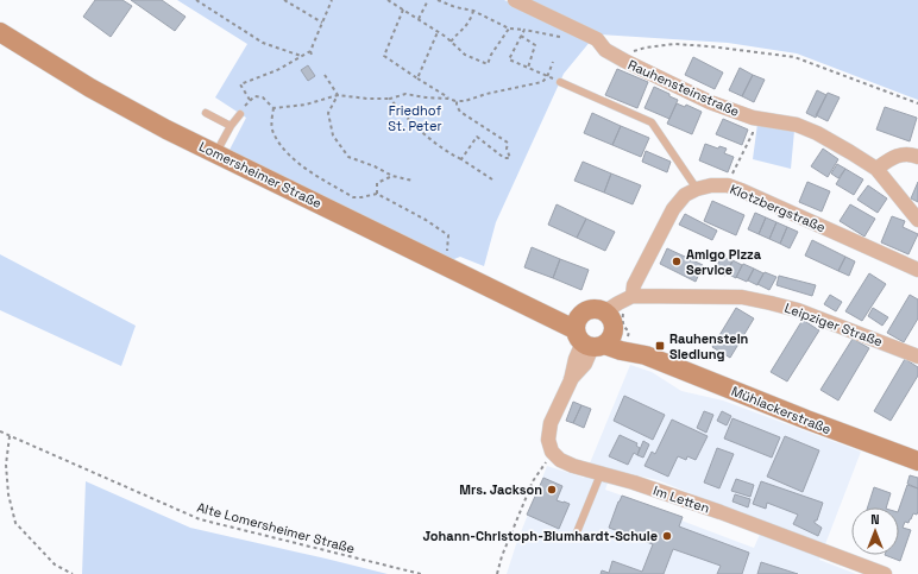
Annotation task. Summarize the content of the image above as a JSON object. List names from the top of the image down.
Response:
{
  "streets": {
    "street": [
      "Rauhensteinstraße",
      "Lomersheimer Straße",
      "Klotzbergstraße",
      "Leipziger Straße",
      "Mühlackerstraße",
      "Im Letten"
    ],
    "path": ["Alte Lomersheimer Straße"]
  },
  "crossings": [
    ["Lomersheimer Straße", "Mühlackerstraße"]
  ],
  "parks": ["Friedhof St. Peter"],
  "places": {
    "other": ["Amigo Pizza Service", "Mrs. Jackson", "Johann-Christoph-Blumhardt-Schule"],
    "transit": ["Rauhenstein Siedlung"]
  },
  "north": "top"
}
